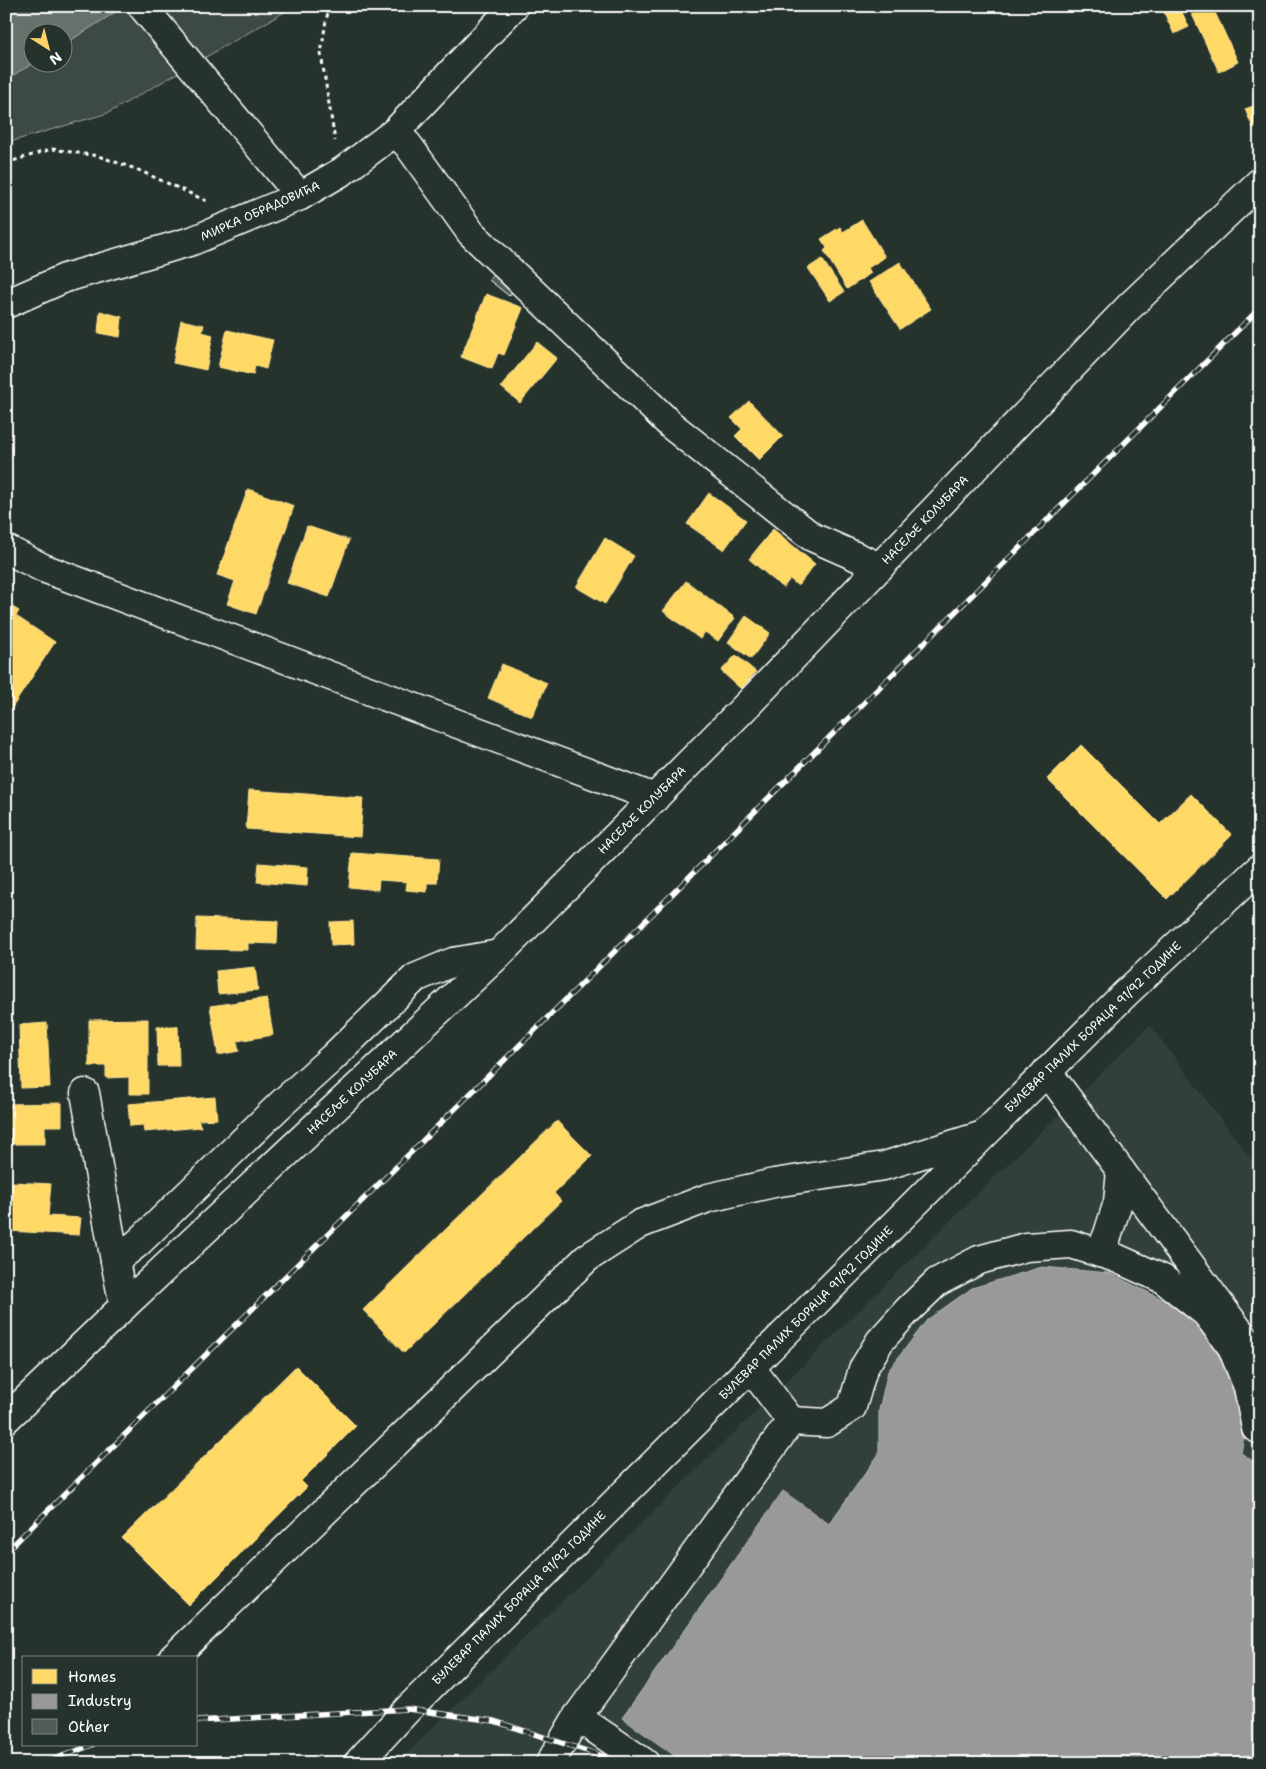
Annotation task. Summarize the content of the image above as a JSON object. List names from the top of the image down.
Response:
{
  "streets": {
    "street": ["МИРКА ОБРАДОВИЋА", "НАСЕЉЕ КОЛУБАРА", "БУЛЕВАР ПАЛИХ БОРАЦА 91/92 ГОДИНЕ"]
  },
  "legend": ["Homes", "Industry", "Other"],
  "north": "bottom right"
}
